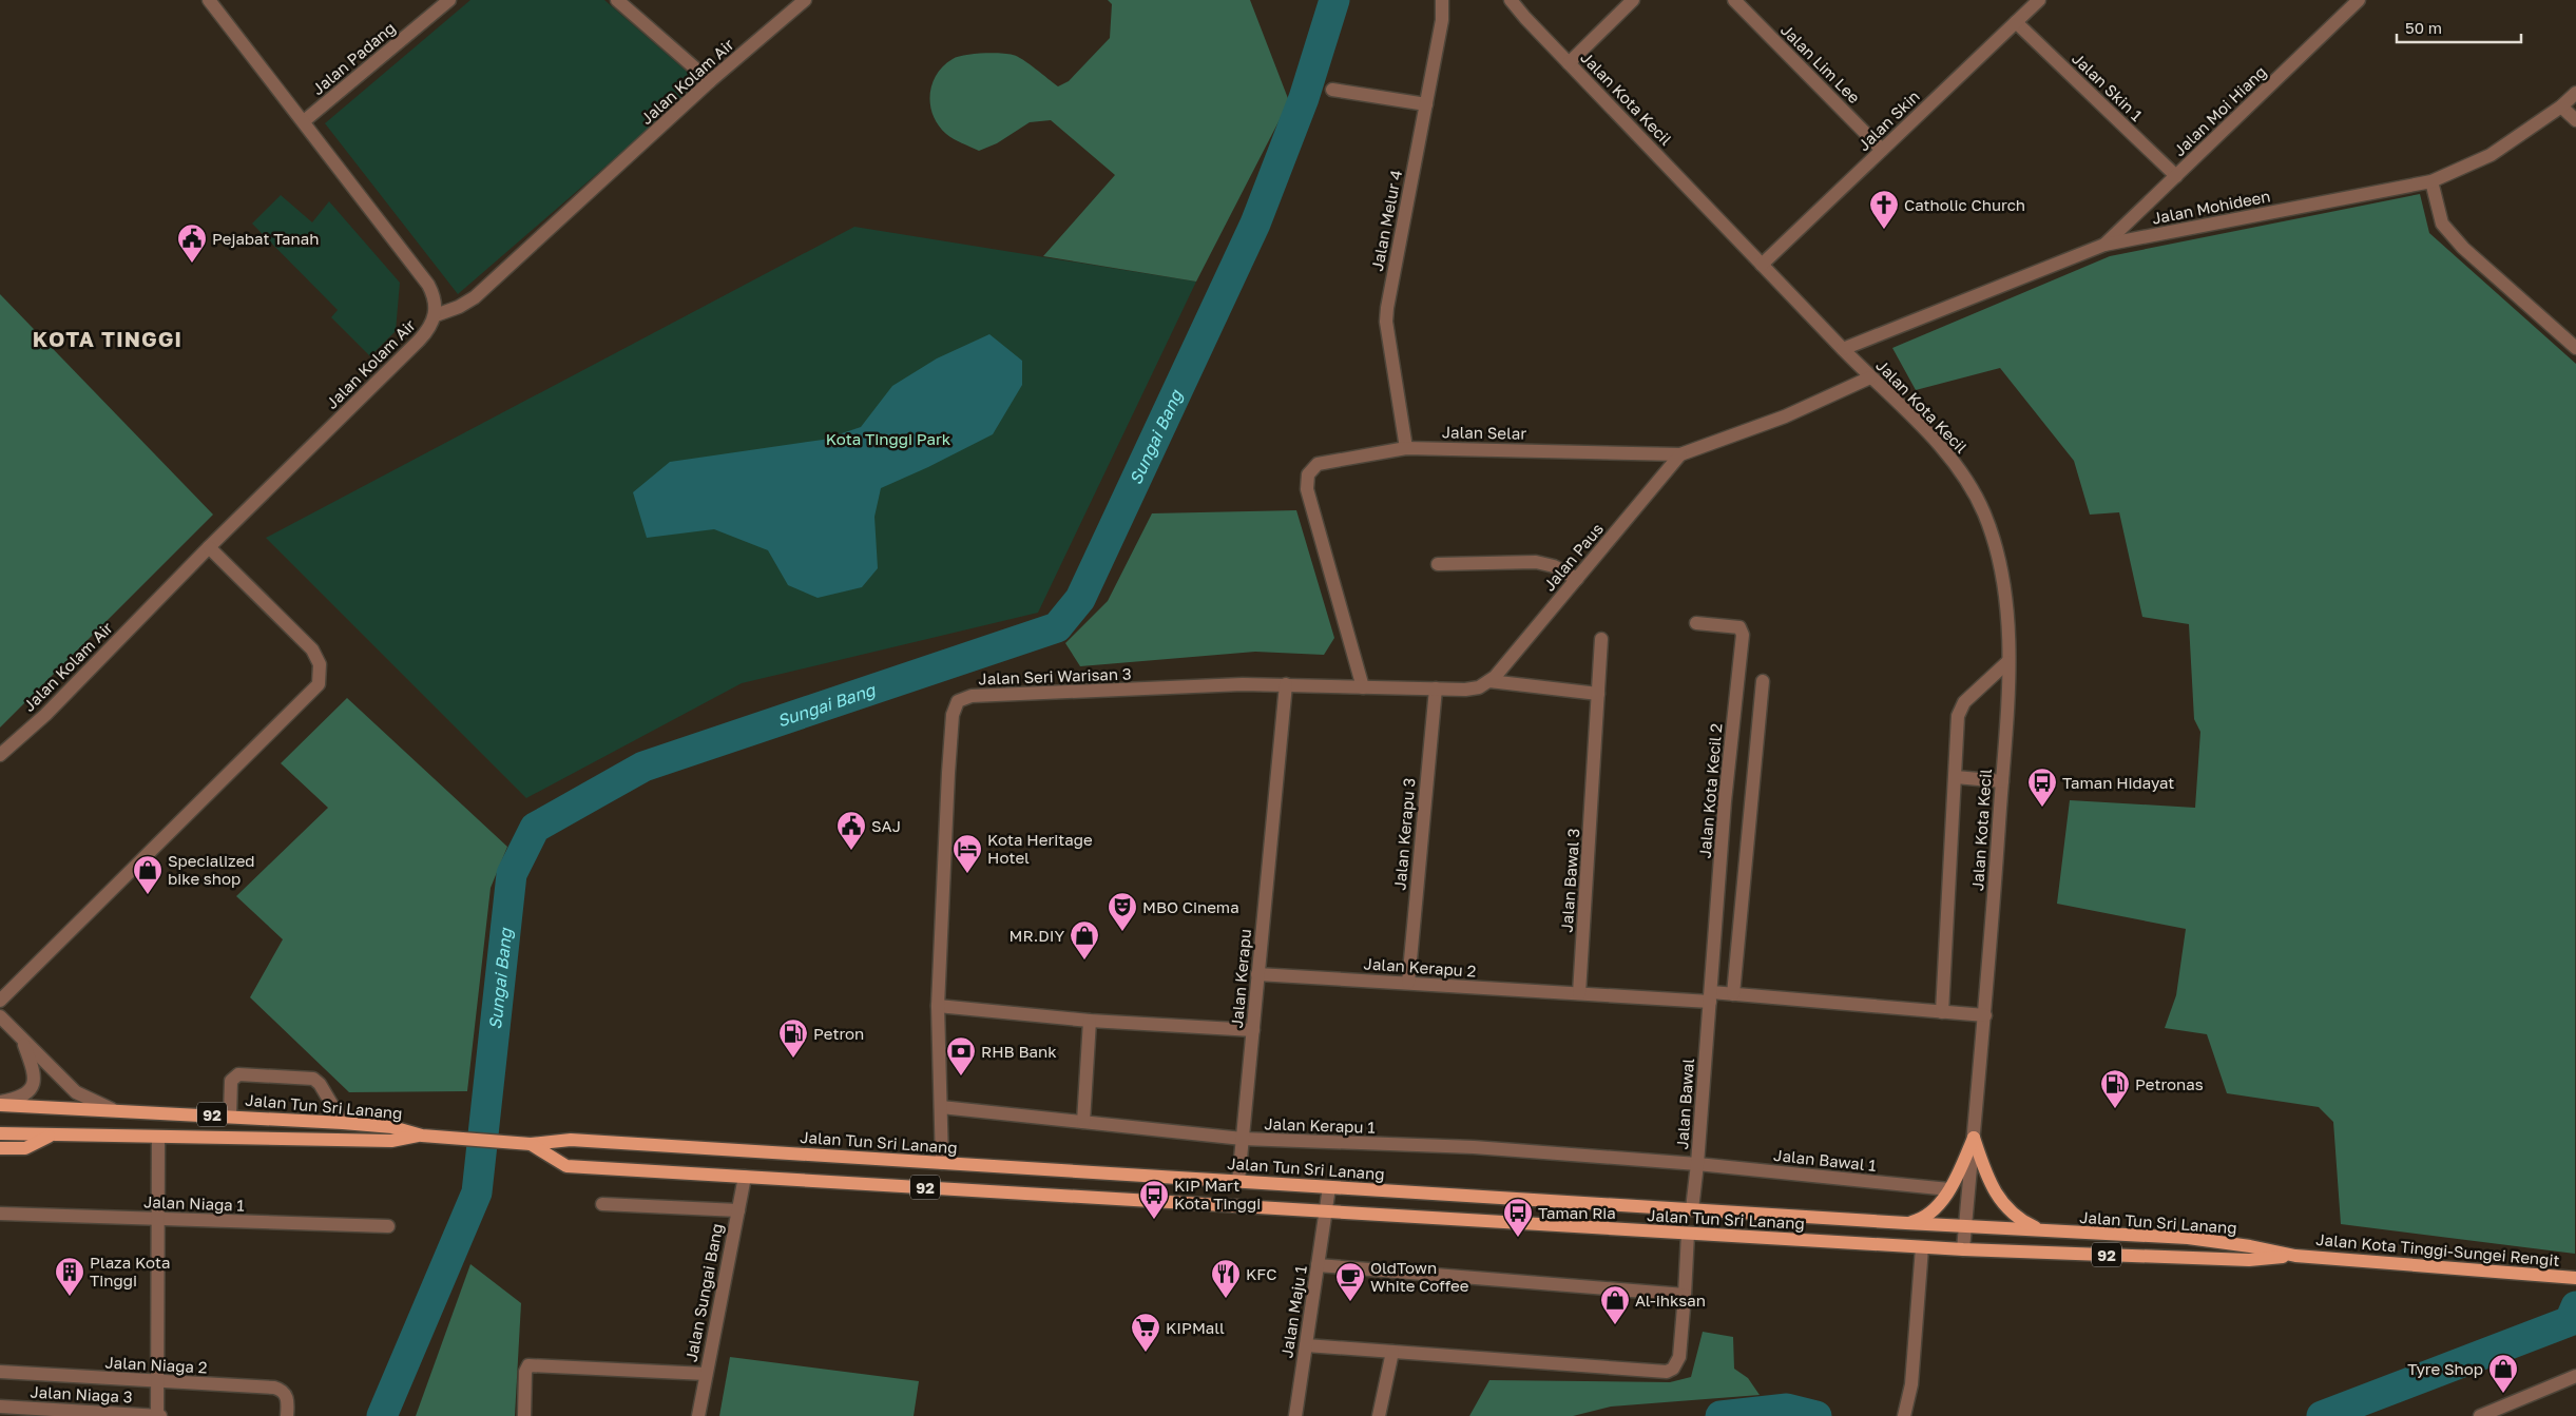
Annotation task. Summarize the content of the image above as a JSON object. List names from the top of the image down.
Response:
{
  "streets": {
    "main road": ["Jalan Tun Sri Lanang", "92", "Jalan Kota Tinggi-Sungei Rengit"],
    "street": [
      "Jalan Padang",
      "Jalan Lim Lee",
      "Jalan Kolam Air",
      "Jalan Skin 1",
      "Jalan Kota Kecil",
      "Jalan Moi Hiang",
      "Jalan Skin",
      "Jalan Mohideen",
      "Jalan Melur 4",
      "Jalan Selar",
      "Jalan Paus",
      "Jalan Seri Warisan 3",
      "Jalan Kota Kecil 2",
      "Jalan Kerapu 3",
      "Jalan Bawal 3",
      "Jalan Kerapu 2",
      "Jalan Kerapu",
      "Jalan Bawal",
      "Jalan Kerapu 1",
      "Jalan Bawal 1",
      "Jalan Niaga 1",
      "Jalan Sungai Bang",
      "Jalan Maju 1",
      "Jalan Niaga 2",
      "Jalan Niaga 3"
    ]
  },
  "crossings": [
    ["Jalan Lim Lee", "Jalan Skin"],
    ["Jalan Skin 1", "Jalan Moi Hiang"],
    ["Jalan Skin 1", "Jalan Skin"],
    ["Jalan Kota Kecil", "Jalan Skin"],
    ["Jalan Kota Kecil", "Jalan Mohideen"],
    ["Jalan Kota Kecil", "Jalan Selar"],
    ["Jalan Kota Kecil", "Jalan Tun Sri Lanang"],
    ["Jalan Moi Hiang", "Jalan Mohideen"],
    ["Jalan Melur 4", "Jalan Selar"],
    ["Jalan Selar", "Jalan Paus"],
    ["Jalan Selar", "Jalan Seri Warisan 3"],
    ["Jalan Paus", "Jalan Seri Warisan 3"],
    ["Jalan Seri Warisan 3", "Jalan Kerapu 3"],
    ["Jalan Seri Warisan 3", "Jalan Kerapu"],
    ["Jalan Seri Warisan 3", "Jalan Tun Sri Lanang"],
    ["Jalan Seri Warisan 3", "Jalan Kerapu 1"],
    ["Jalan Kota Kecil 2", "Jalan Bawal"],
    ["Jalan Kerapu 3", "Jalan Kerapu 2"],
    ["Jalan Bawal 3", "Jalan Kerapu 2"],
    ["Jalan Kerapu 2", "Jalan Kerapu"],
    ["Jalan Kerapu", "Jalan Tun Sri Lanang"],
    ["Jalan Kerapu", "Jalan Kerapu 1"],
    ["Jalan Bawal", "Jalan Tun Sri Lanang"],
    ["Jalan Bawal", "Jalan Kerapu 1"],
    ["Jalan Bawal", "Jalan Bawal 1"],
    ["Jalan Tun Sri Lanang", "Jalan Kota Tinggi-Sungei Rengit"],
    ["Jalan Tun Sri Lanang", "Jalan Sungai Bang"],
    ["Jalan Tun Sri Lanang", "Jalan Maju 1"],
    ["Jalan Kerapu 1", "Jalan Bawal 1"]
  ],
  "districts": ["KOTA TINGGI"],
  "water": ["Sungai Bang"],
  "parks": ["Kota Tinggi Park"],
  "places": {
    "church": ["Catholic Church"],
    "public building": ["Pejabat Tanah", "SAJ"],
    "bus stop": ["Taman Hidayat", "KIP Mart Kota Tinggi", "Taman Ria"],
    "hotel": ["Kota Heritage Hotel"],
    "shop": [
      "Specialized bike shop",
      "MR.DIY",
      "Al-ihksan",
      "Tyre Shop"
    ],
    "theatre": ["MBO Cinema"],
    "fuel station": ["Petron", "Petronas"],
    "bank": ["RHB Bank"],
    "building": ["Plaza Kota Tinggi"],
    "restaurant": ["KFC"],
    "cafe": ["OldTown White Coffee"],
    "supermarket": ["KIPMall"]
  },
  "scale_bar": "50 m"
}
